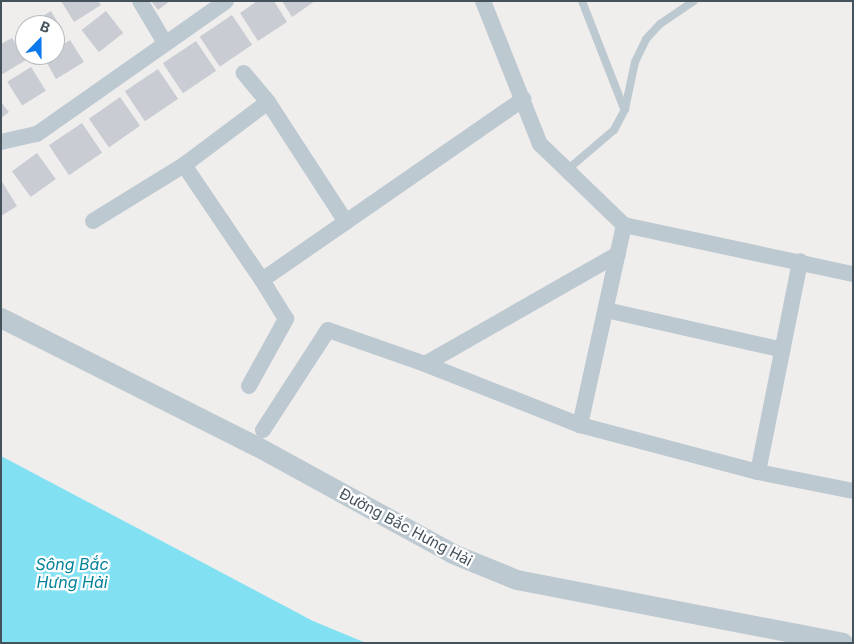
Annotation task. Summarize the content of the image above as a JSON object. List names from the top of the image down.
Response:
{
  "streets": {
    "street": ["Đường Bắc Hưng Hải"]
  },
  "water": ["Sông Bắc Hưng Hải"],
  "north": "top"
}
